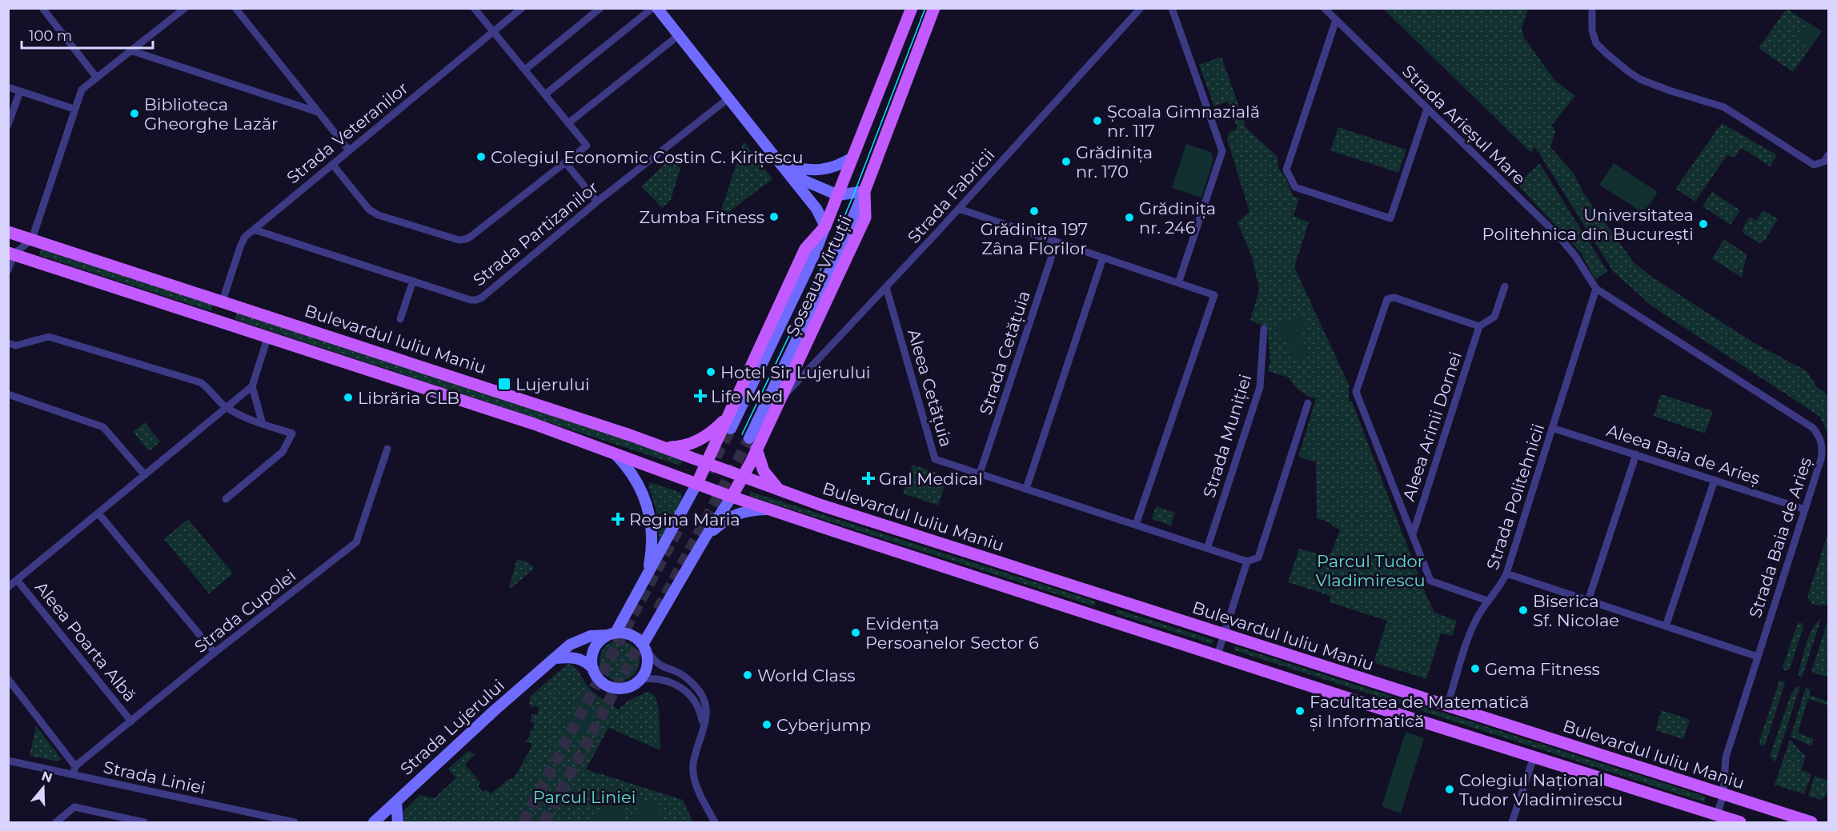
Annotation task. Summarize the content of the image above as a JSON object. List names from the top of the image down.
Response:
{
  "streets": {
    "main road": ["Șoseaua Virtuții", "Bulevardul Iuliu Maniu"],
    "street": [
      "Strada Arieșul Mare",
      "Strada Veteranilor",
      "Strada Fabricii",
      "Strada Partizanilor",
      "Strada Cetățuia",
      "Aleea Cetățuia",
      "Aleea Arinii Dornei",
      "Strada Muniției",
      "Aleea Baia de Arieș",
      "Strada Politehnicii",
      "Strada Baia de Arieș",
      "Strada Cupolei",
      "Aleea Poarta Albă",
      "Strada Lujerului",
      "Strada Liniei"
    ]
  },
  "crossings": [
    ["Strada Arieșul Mare", "Strada Politehnicii"],
    ["Strada Arieșul Mare", "Strada Baia de Arieș"],
    ["Strada Veteranilor", "Strada Partizanilor"],
    ["Strada Veteranilor", "Bulevardul Iuliu Maniu"],
    ["Strada Fabricii", "Șoseaua Virtuții"],
    ["Strada Fabricii", "Aleea Cetățuia"],
    ["Șoseaua Virtuții", "Bulevardul Iuliu Maniu"],
    ["Bulevardul Iuliu Maniu", "Strada Politehnicii"],
    ["Bulevardul Iuliu Maniu", "Strada Baia de Arieș"],
    ["Strada Cetățuia", "Aleea Cetățuia"],
    ["Aleea Cetățuia", "Strada Muniției"],
    ["Aleea Arinii Dornei", "Strada Politehnicii"],
    ["Aleea Baia de Arieș", "Strada Politehnicii"],
    ["Aleea Baia de Arieș", "Strada Baia de Arieș"],
    ["Strada Politehnicii", "Strada Baia de Arieș"],
    ["Strada Cupolei", "Aleea Poarta Albă"]
  ],
  "parks": ["Parcul Tudor Vladimirescu", "Parcul Liniei"],
  "places": {
    "other": [
      "Biblioteca Gheorghe Lazăr",
      "Școala Gimnazială nr. 117",
      "Colegiul Economic Costin C. Kirițescu",
      "Grădinița nr. 170",
      "Grădinița 197 Zâna Florilor",
      "Zumba Fitness",
      "Grădinița nr. 246",
      "Universitatea Politehnica din București",
      "Hotel Sir Lujerului",
      "Librăria CLB",
      "Biserica Sf. Nicolae",
      "Evidența Persoanelor Sector 6",
      "Gema Fitness",
      "World Class",
      "Facultatea de Matematică și Informatică",
      "Cyberjump",
      "Colegiul Național Tudor Vladimirescu"
    ],
    "transit": ["Lujerului"],
    "health": ["Life Med", "Gral Medical", "Regina Maria"]
  },
  "scale_bar": "100 m",
  "north": "top"
}
